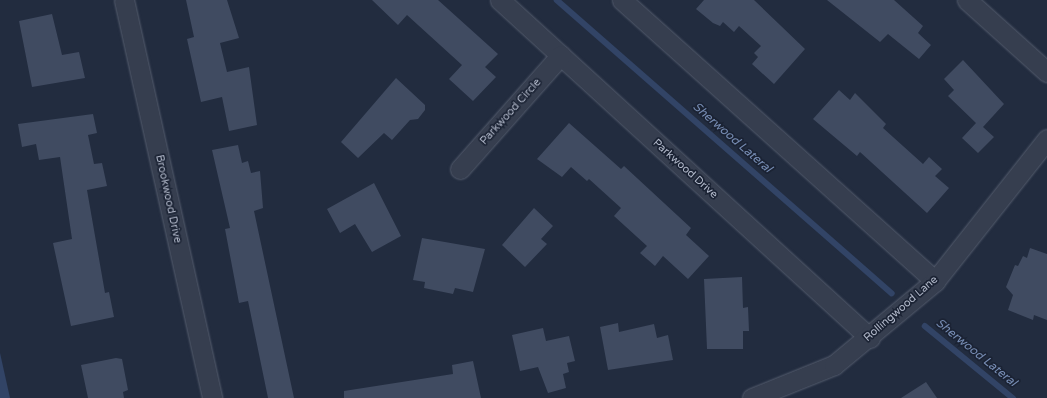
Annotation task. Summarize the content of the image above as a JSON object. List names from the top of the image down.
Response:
{
  "streets": {
    "street": [
      "Parkwood Circle",
      "Parkwood Drive",
      "Brookwood Drive",
      "Rollingwood Lane"
    ]
  },
  "crossings": [
    ["Parkwood Circle", "Parkwood Drive"],
    ["Parkwood Drive", "Rollingwood Lane"]
  ],
  "water": ["Sherwood Lateral"]
}
